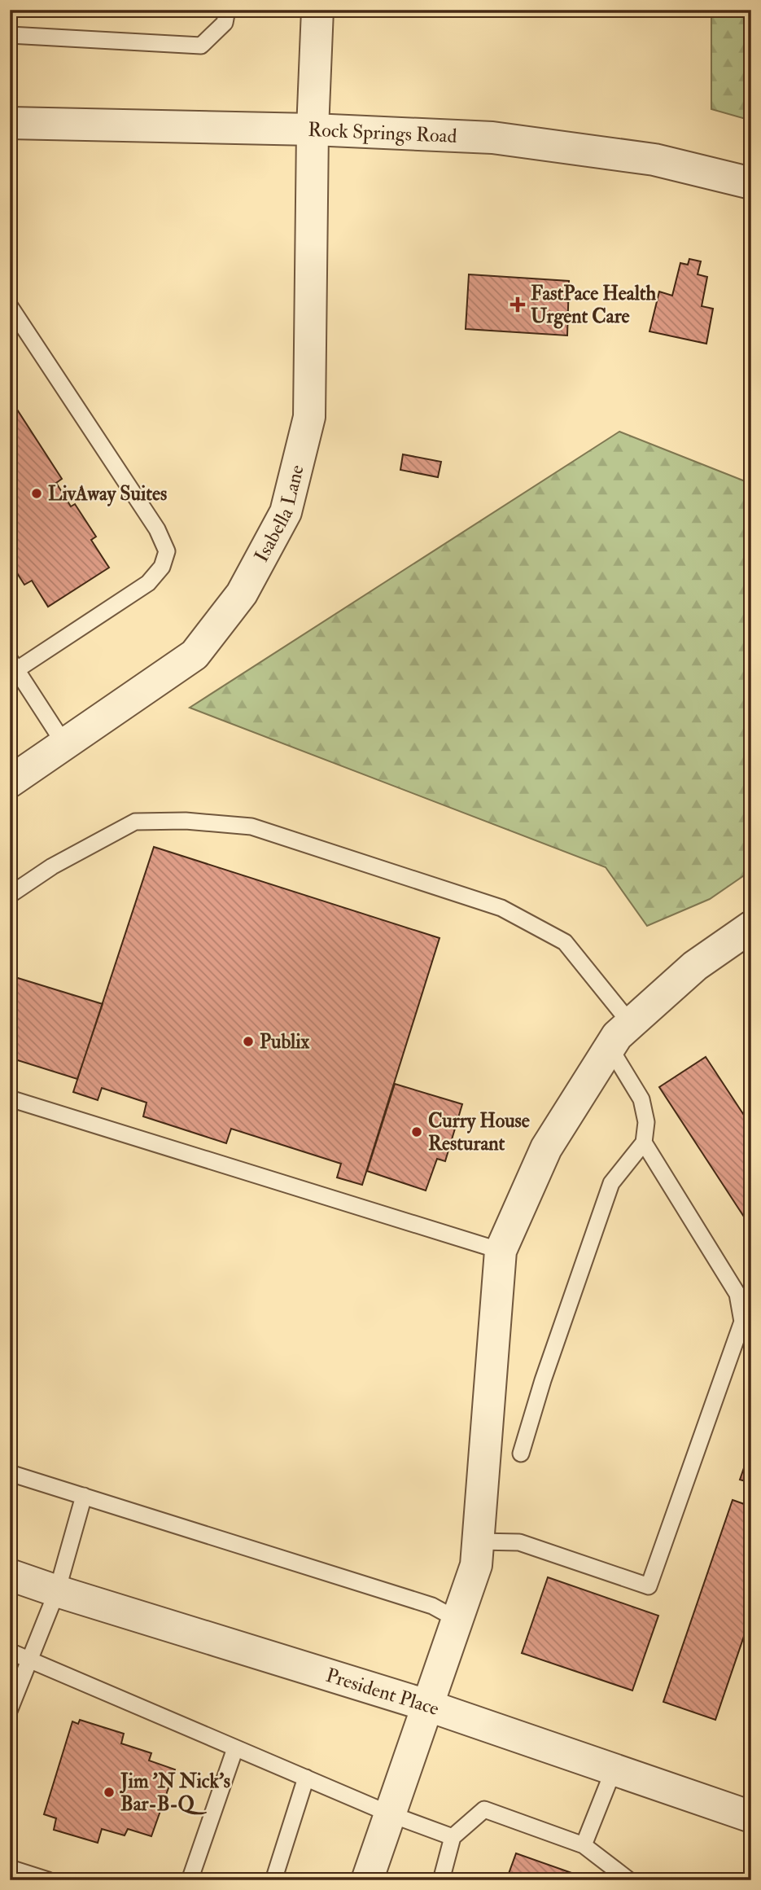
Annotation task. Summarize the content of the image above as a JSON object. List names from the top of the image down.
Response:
{
  "streets": {
    "street": ["Rock Springs Road", "Isabella Lane", "President Place"]
  },
  "crossings": [
    ["Rock Springs Road", "Isabella Lane"]
  ],
  "places": {
    "health": ["FastPace Health Urgent Care"],
    "other": [
      "LivAway Suites",
      "Publix",
      "Curry House Resturant",
      "Jim 'N Nick's Bar-B-Q"
    ]
  }
}
